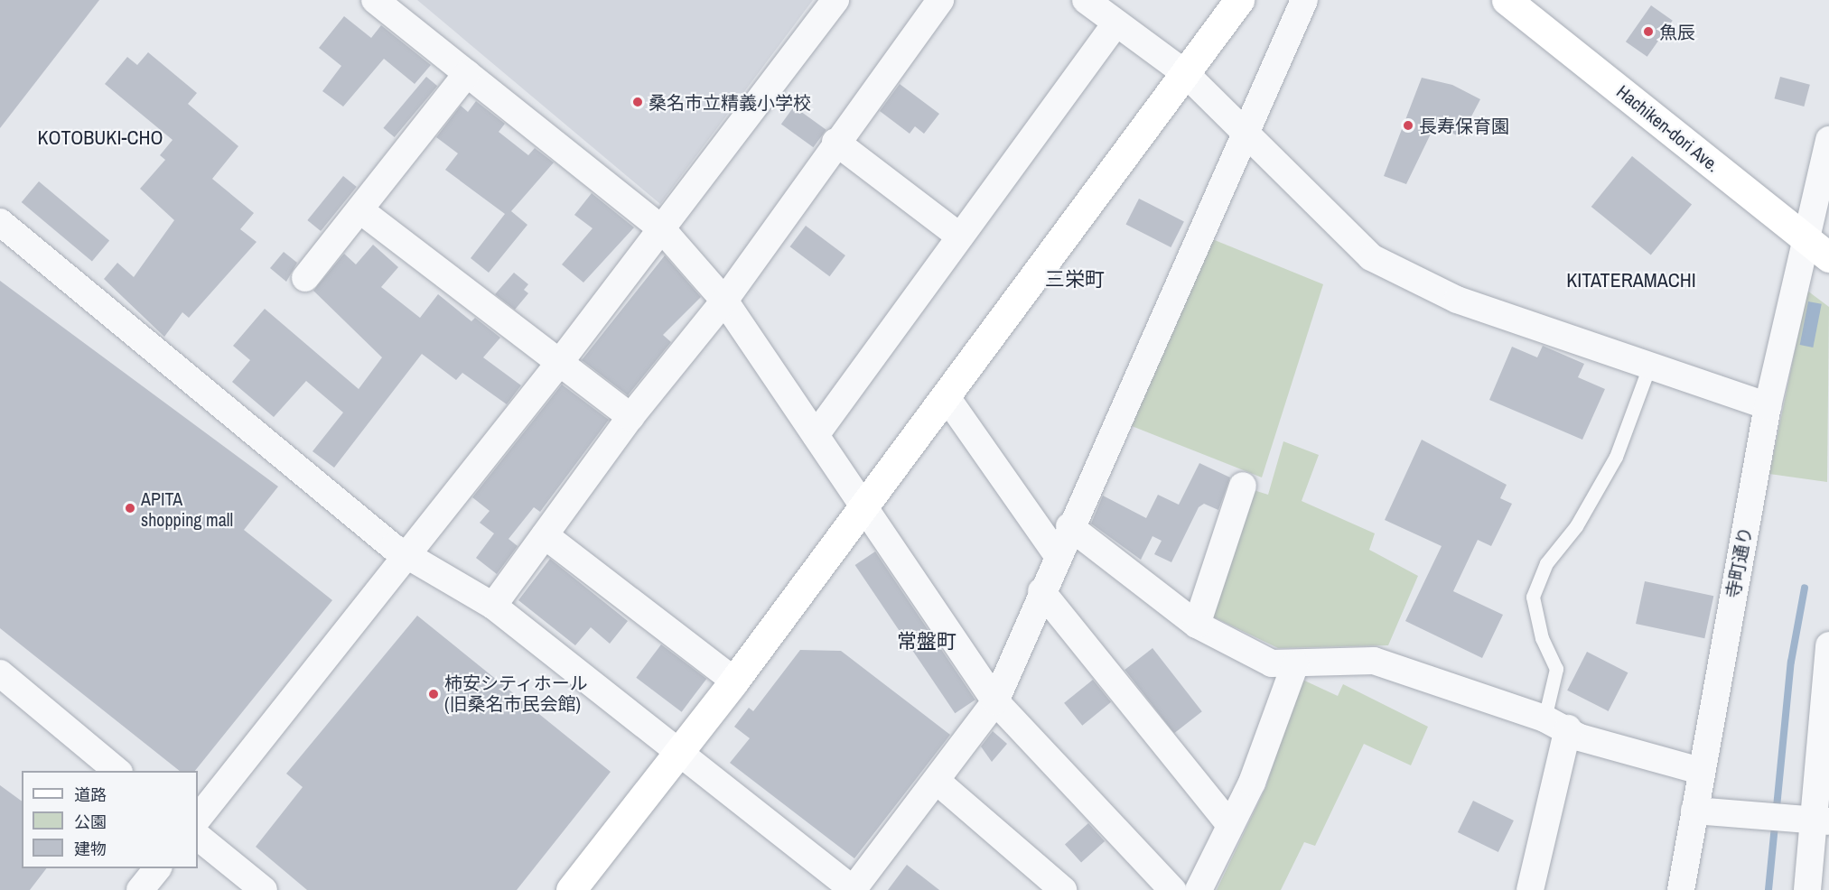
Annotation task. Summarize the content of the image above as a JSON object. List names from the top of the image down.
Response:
{
  "streets": {
    "street": ["Hachiken-dori Ave.", "寺町通り"]
  },
  "crossings": [
    ["Hachiken-dori Ave.", "寺町通り"]
  ],
  "districts": [
    "KOTOBUKI-CHO",
    "三栄町",
    "KITATERAMACHI",
    "常盤町"
  ],
  "places": [
    "魚辰",
    "桑名市立精義小学校",
    "長寿保育園",
    "APITA shopping mall",
    "柿安シティホール (旧桑名市民会館)"
  ],
  "legend": ["道路", "公園", "建物"]
}
